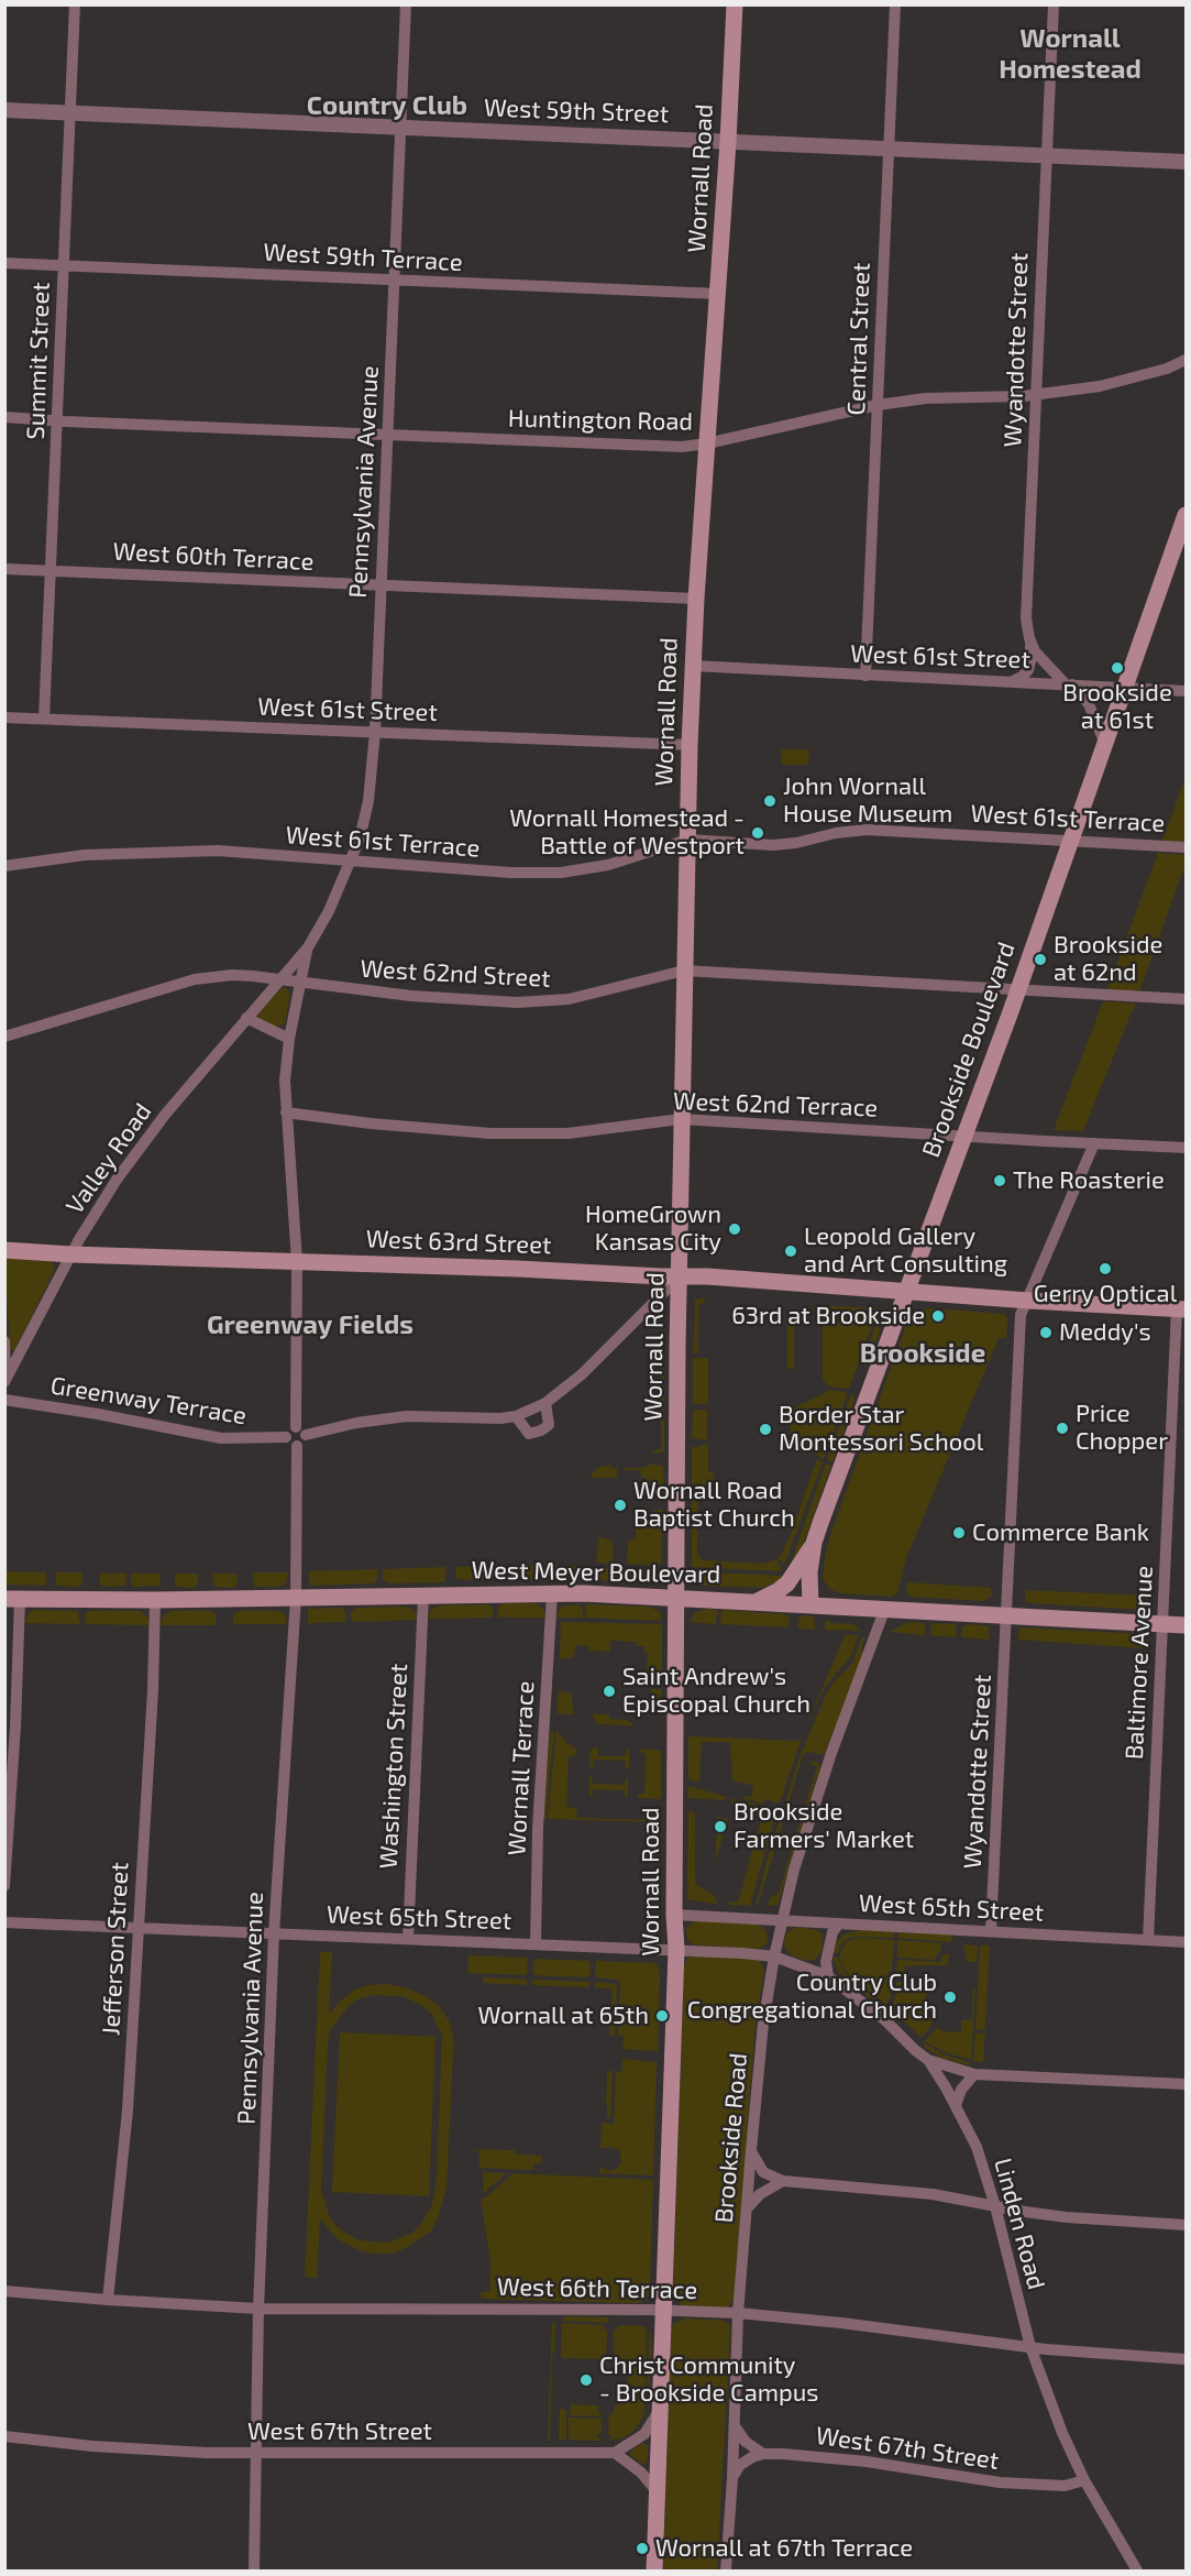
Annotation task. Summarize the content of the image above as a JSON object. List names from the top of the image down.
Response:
{
  "streets": {
    "main road": [
      "Wornall Road",
      "Brookside Boulevard",
      "West 63rd Street",
      "West Meyer Boulevard"
    ],
    "street": [
      "West 59th Street",
      "West 59th Terrace",
      "Central Street",
      "Wyandotte Street",
      "Summit Street",
      "Huntington Road",
      "Pennsylvania Avenue",
      "West 60th Terrace",
      "West 61st Street",
      "West 61st Terrace",
      "West 62nd Street",
      "West 62nd Terrace",
      "Valley Road",
      "Greenway Terrace",
      "Baltimore Avenue",
      "Washington Street",
      "Wornall Terrace",
      "West 65th Street",
      "Jefferson Street",
      "Brookside Road",
      "Linden Road",
      "West 66th Terrace",
      "West 67th Street"
    ]
  },
  "crossings": [
    ["West 59th Street", "Wornall Road"],
    ["West 59th Street", "Central Street"],
    ["West 59th Street", "Wyandotte Street"],
    ["West 59th Street", "Summit Street"],
    ["West 59th Street", "Pennsylvania Avenue"],
    ["Wornall Road", "West 59th Terrace"],
    ["Wornall Road", "Huntington Road"],
    ["Wornall Road", "West 60th Terrace"],
    ["Wornall Road", "West 61st Street"],
    ["Wornall Road", "West 61st Terrace"],
    ["Wornall Road", "West 62nd Street"],
    ["Wornall Road", "West 62nd Terrace"],
    ["Wornall Road", "West 63rd Street"],
    ["Wornall Road", "West Meyer Boulevard"],
    ["Wornall Road", "West 65th Street"],
    ["Wornall Road", "West 66th Terrace"],
    ["West 59th Terrace", "Summit Street"],
    ["West 59th Terrace", "Pennsylvania Avenue"],
    ["Central Street", "Huntington Road"],
    ["Central Street", "West 61st Street"],
    ["Wyandotte Street", "Huntington Road"],
    ["Wyandotte Street", "West 61st Street"],
    ["Wyandotte Street", "Brookside Boulevard"],
    ["Wyandotte Street", "West 62nd Terrace"],
    ["Wyandotte Street", "West 63rd Street"],
    ["Wyandotte Street", "West Meyer Boulevard"],
    ["Wyandotte Street", "West 65th Street"],
    ["Summit Street", "Huntington Road"],
    ["Summit Street", "West 60th Terrace"],
    ["Summit Street", "West 61st Street"],
    ["Huntington Road", "Pennsylvania Avenue"],
    ["Pennsylvania Avenue", "West 60th Terrace"],
    ["Pennsylvania Avenue", "West 61st Street"],
    ["Pennsylvania Avenue", "West 61st Terrace"],
    ["Pennsylvania Avenue", "West 62nd Street"],
    ["Pennsylvania Avenue", "West 62nd Terrace"],
    ["Pennsylvania Avenue", "Valley Road"],
    ["Pennsylvania Avenue", "West 63rd Street"],
    ["Pennsylvania Avenue", "Greenway Terrace"],
    ["Pennsylvania Avenue", "West Meyer Boulevard"],
    ["Pennsylvania Avenue", "West 65th Street"],
    ["Pennsylvania Avenue", "West 66th Terrace"],
    ["Pennsylvania Avenue", "West 67th Street"],
    ["West 61st Street", "Brookside Boulevard"],
    ["West 61st Terrace", "Brookside Boulevard"],
    ["West 62nd Street", "Brookside Boulevard"],
    ["West 62nd Street", "Valley Road"],
    ["Brookside Boulevard", "West 62nd Terrace"],
    ["Brookside Boulevard", "West 63rd Street"],
    ["Brookside Boulevard", "West Meyer Boulevard"],
    ["Valley Road", "West 63rd Street"],
    ["West 63rd Street", "Baltimore Avenue"],
    ["West Meyer Boulevard", "Baltimore Avenue"],
    ["West Meyer Boulevard", "Washington Street"],
    ["West Meyer Boulevard", "Wornall Terrace"],
    ["West Meyer Boulevard", "Jefferson Street"],
    ["West Meyer Boulevard", "Brookside Road"],
    ["Baltimore Avenue", "West 65th Street"],
    ["Washington Street", "West 65th Street"],
    ["Wornall Terrace", "West 65th Street"],
    ["West 65th Street", "Jefferson Street"],
    ["West 65th Street", "Brookside Road"],
    ["West 65th Street", "Linden Road"],
    ["Jefferson Street", "West 66th Terrace"],
    ["Brookside Road", "West 66th Terrace"],
    ["Linden Road", "West 66th Terrace"],
    ["Linden Road", "West 67th Street"]
  ],
  "districts": [
    "Wornall Homestead",
    "Country Club",
    "Greenway Fields",
    "Brookside"
  ],
  "places": [
    "Brookside at 61st",
    "John Wornall House Museum",
    "Wornall Homestead - Battle of Westport",
    "Brookside at 62nd",
    "The Roasterie",
    "HomeGrown Kansas City",
    "Leopold Gallery and Art Consulting",
    "Gerry Optical",
    "63rd at Brookside",
    "Meddy's",
    "Price Chopper",
    "Border Star Montessori School",
    "Wornall Road Baptist Church",
    "Commerce Bank",
    "Saint Andrew's Episcopal Church",
    "Brookside Farmers' Market",
    "Country Club Congregational Church",
    "Wornall at 65th",
    "Christ Community - Brookside Campus",
    "Wornall at 67th Terrace"
  ]
}
